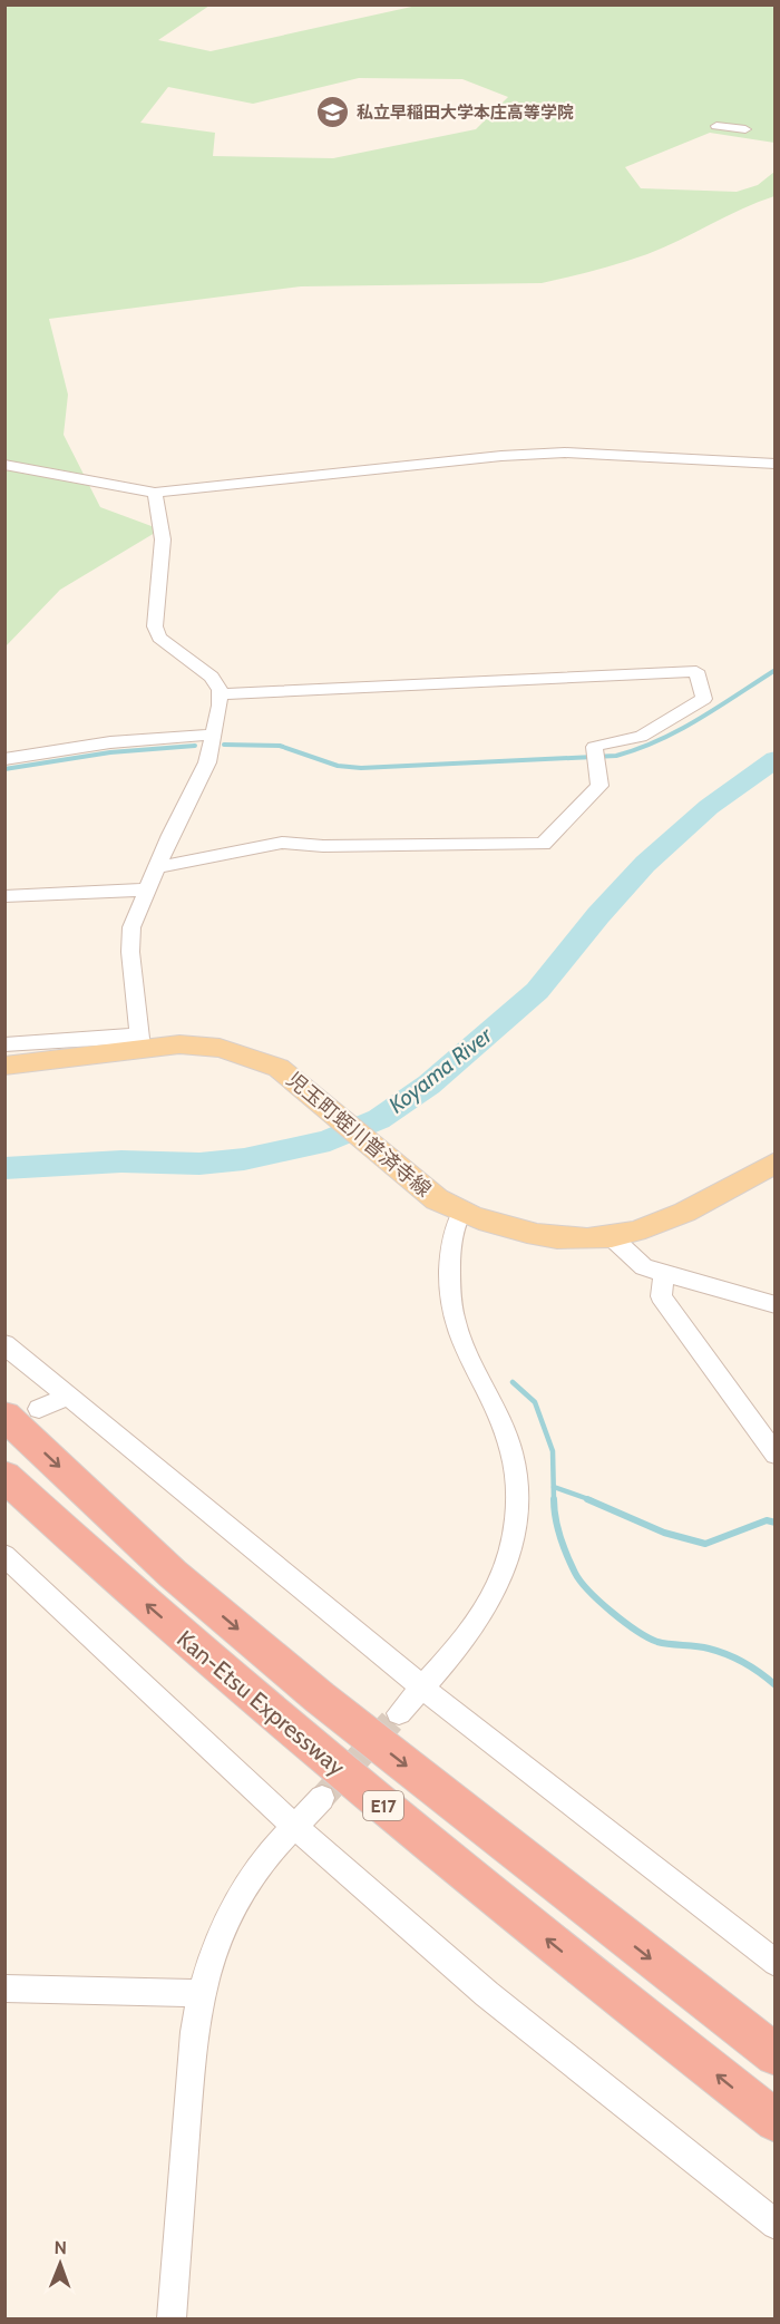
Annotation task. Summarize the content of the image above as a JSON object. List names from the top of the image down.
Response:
{
  "streets": {
    "highway": ["Kan-Etsu Expressway", "E17"],
    "main road": ["児玉町蛭川普済寺線"]
  },
  "water": ["Koyama River"],
  "places": {
    "school or university": ["私立早稲田大学本庄高等学院"]
  },
  "north": "top"
}
